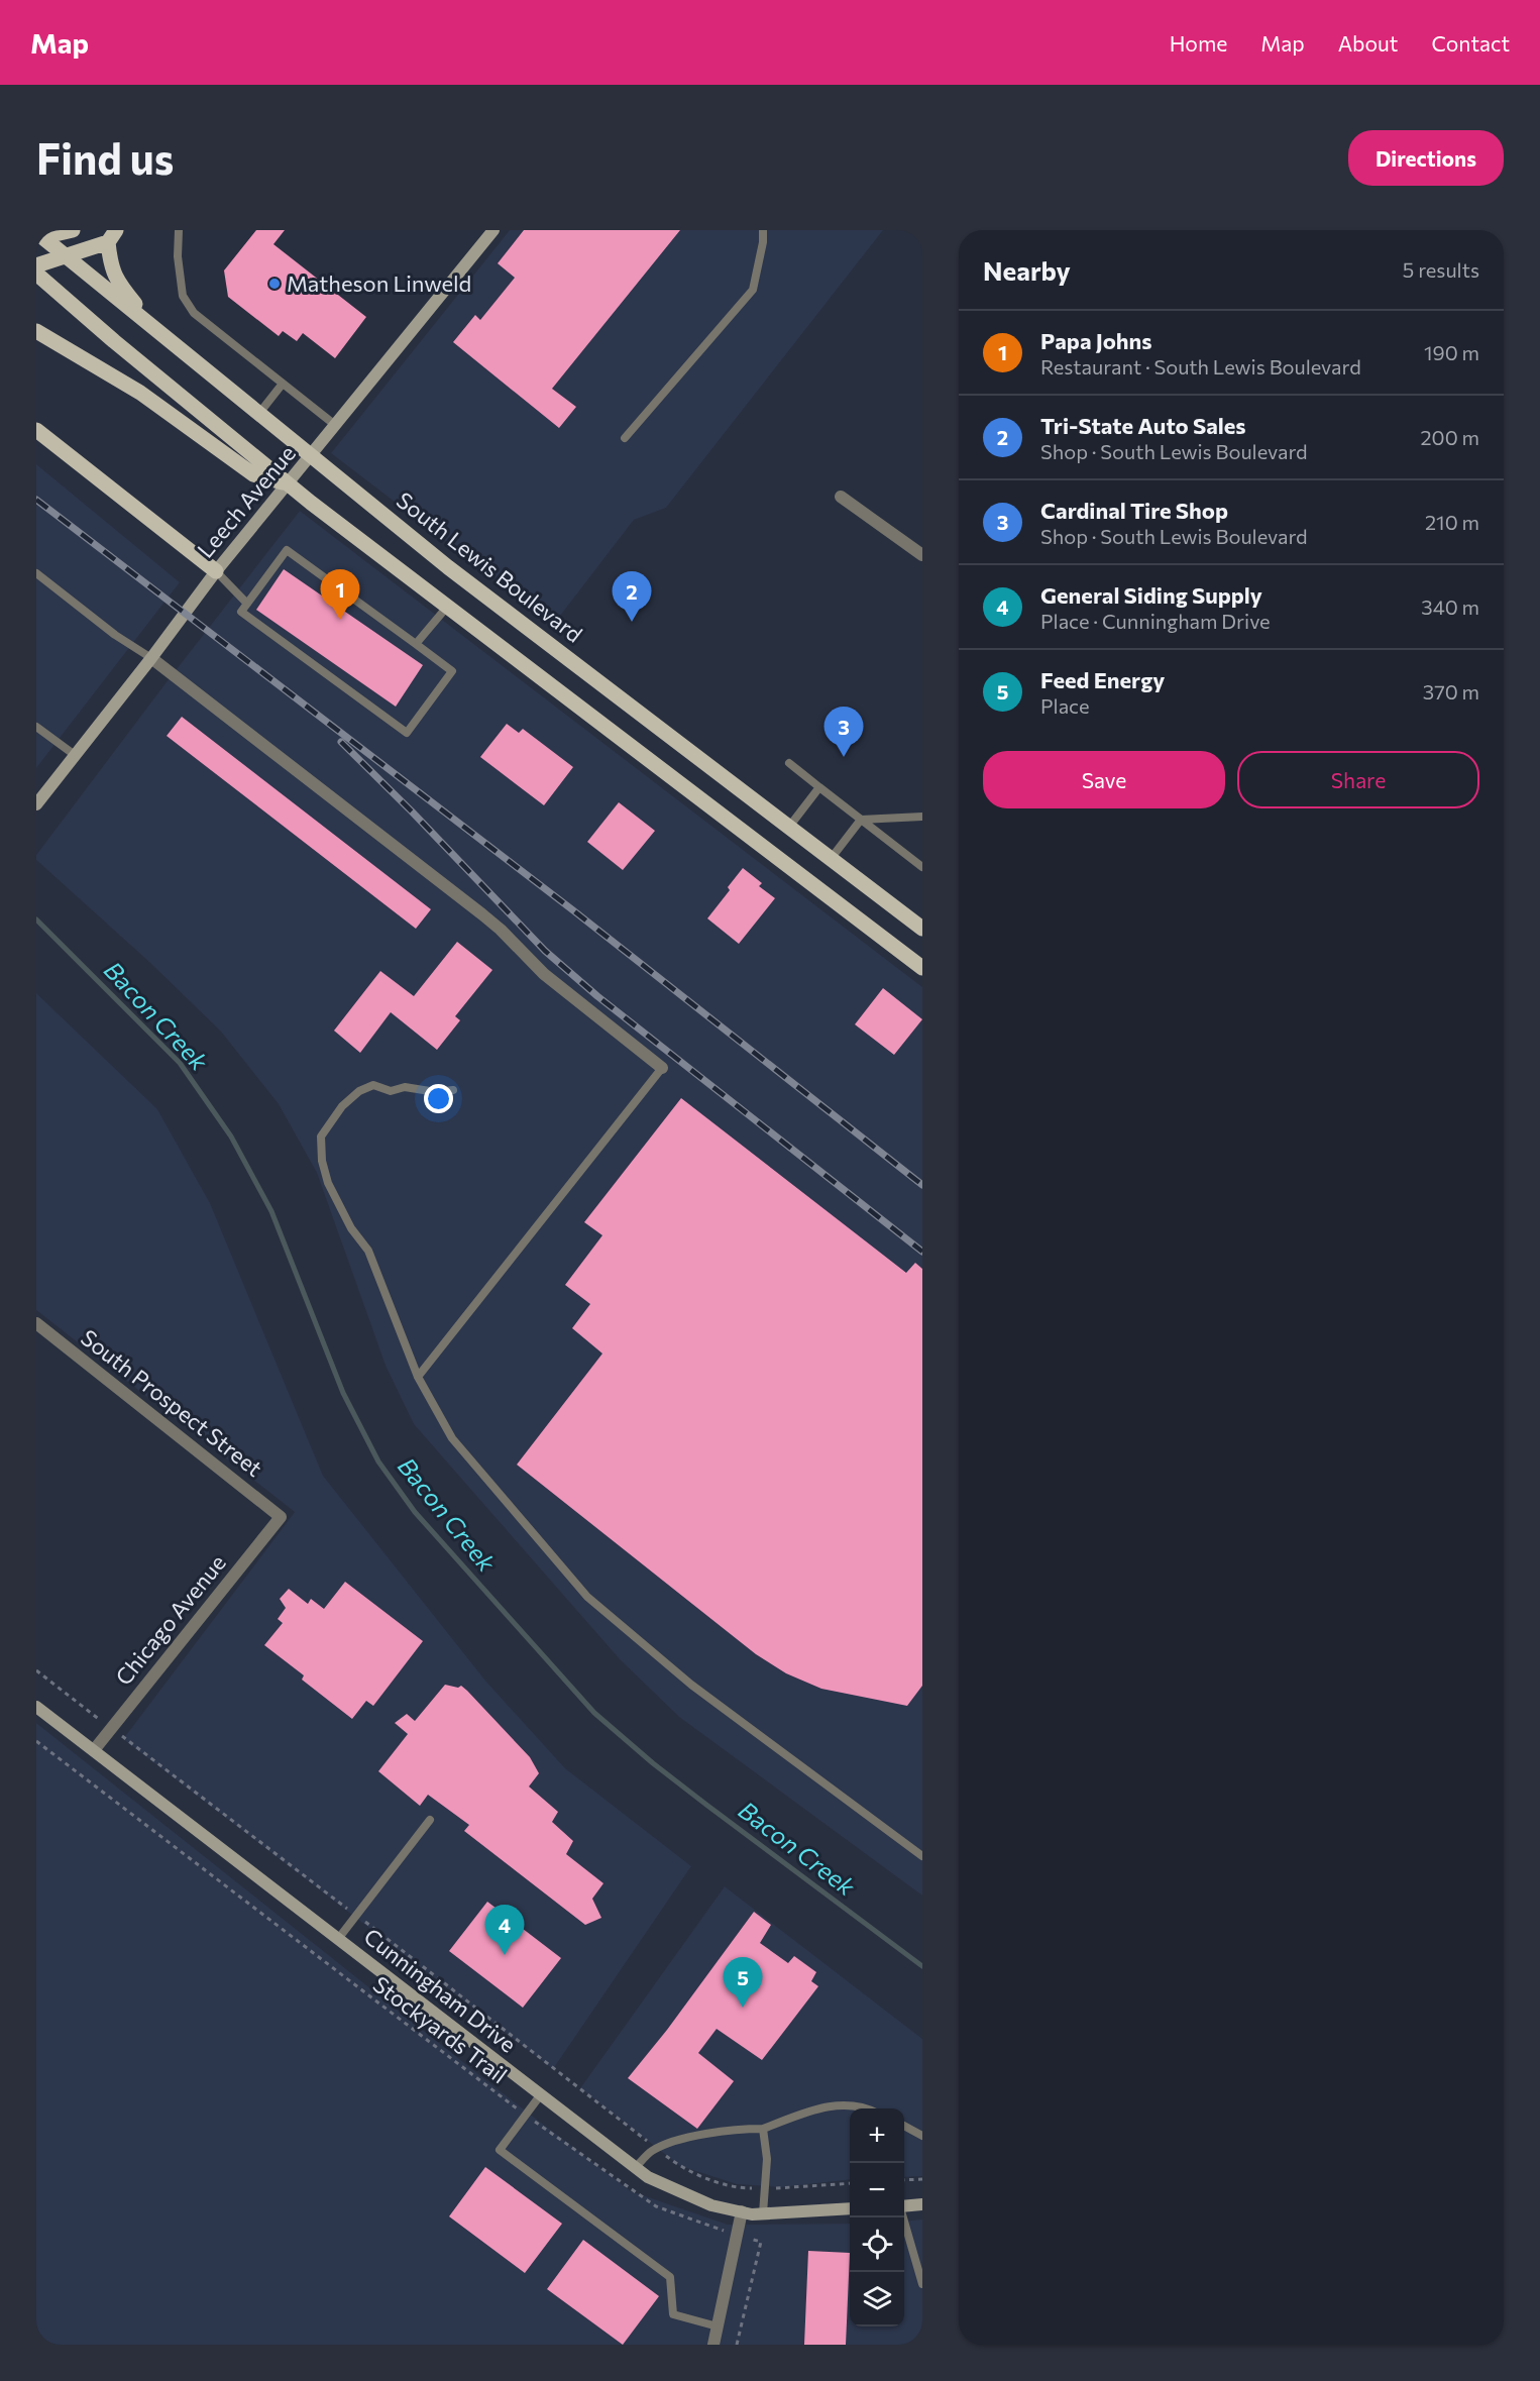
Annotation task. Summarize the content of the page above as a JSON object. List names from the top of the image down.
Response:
{
  "streets": {
    "main road": ["South Lewis Boulevard"],
    "street": [
      "Leech Avenue",
      "South Prospect Street",
      "Chicago Avenue",
      "Cunningham Drive"
    ],
    "path": ["Stockyards Trail"]
  },
  "crossings": [
    ["Leech Avenue", "South Lewis Boulevard"],
    ["South Prospect Street", "Chicago Avenue"],
    ["Chicago Avenue", "Cunningham Drive"]
  ],
  "water": ["Bacon Creek"],
  "places": ["Matheson Linweld"],
  "page": {
    "header": "Map",
    "nav": [
      "Home",
      "Map",
      "About",
      "Contact"
    ],
    "buttons": [
      "Directions",
      ["Save", "Share"]
    ],
    "title": "Find us",
    "heading": ["Nearby", "5 results"],
    "list": [
      {
        "mark": "1",
        "name": "Papa Johns",
        "note": "Restaurant · South Lewis Boulevard",
        "value": "190 m"
      },
      {
        "mark": "2",
        "name": "Tri-State Auto Sales",
        "note": "Shop · South Lewis Boulevard",
        "value": "200 m"
      },
      {
        "mark": "3",
        "name": "Cardinal Tire Shop",
        "note": "Shop · South Lewis Boulevard",
        "value": "210 m"
      },
      {
        "mark": "4",
        "name": "General Siding Supply",
        "note": "Place · Cunningham Drive",
        "value": "340 m"
      },
      {
        "mark": "5",
        "name": "Feed Energy",
        "note": "Place",
        "value": "370 m"
      }
    ],
    "pins": [
      "1",
      "2",
      "3",
      "4",
      "5"
    ],
    "map_buttons": ["+", "−"]
  }
}
